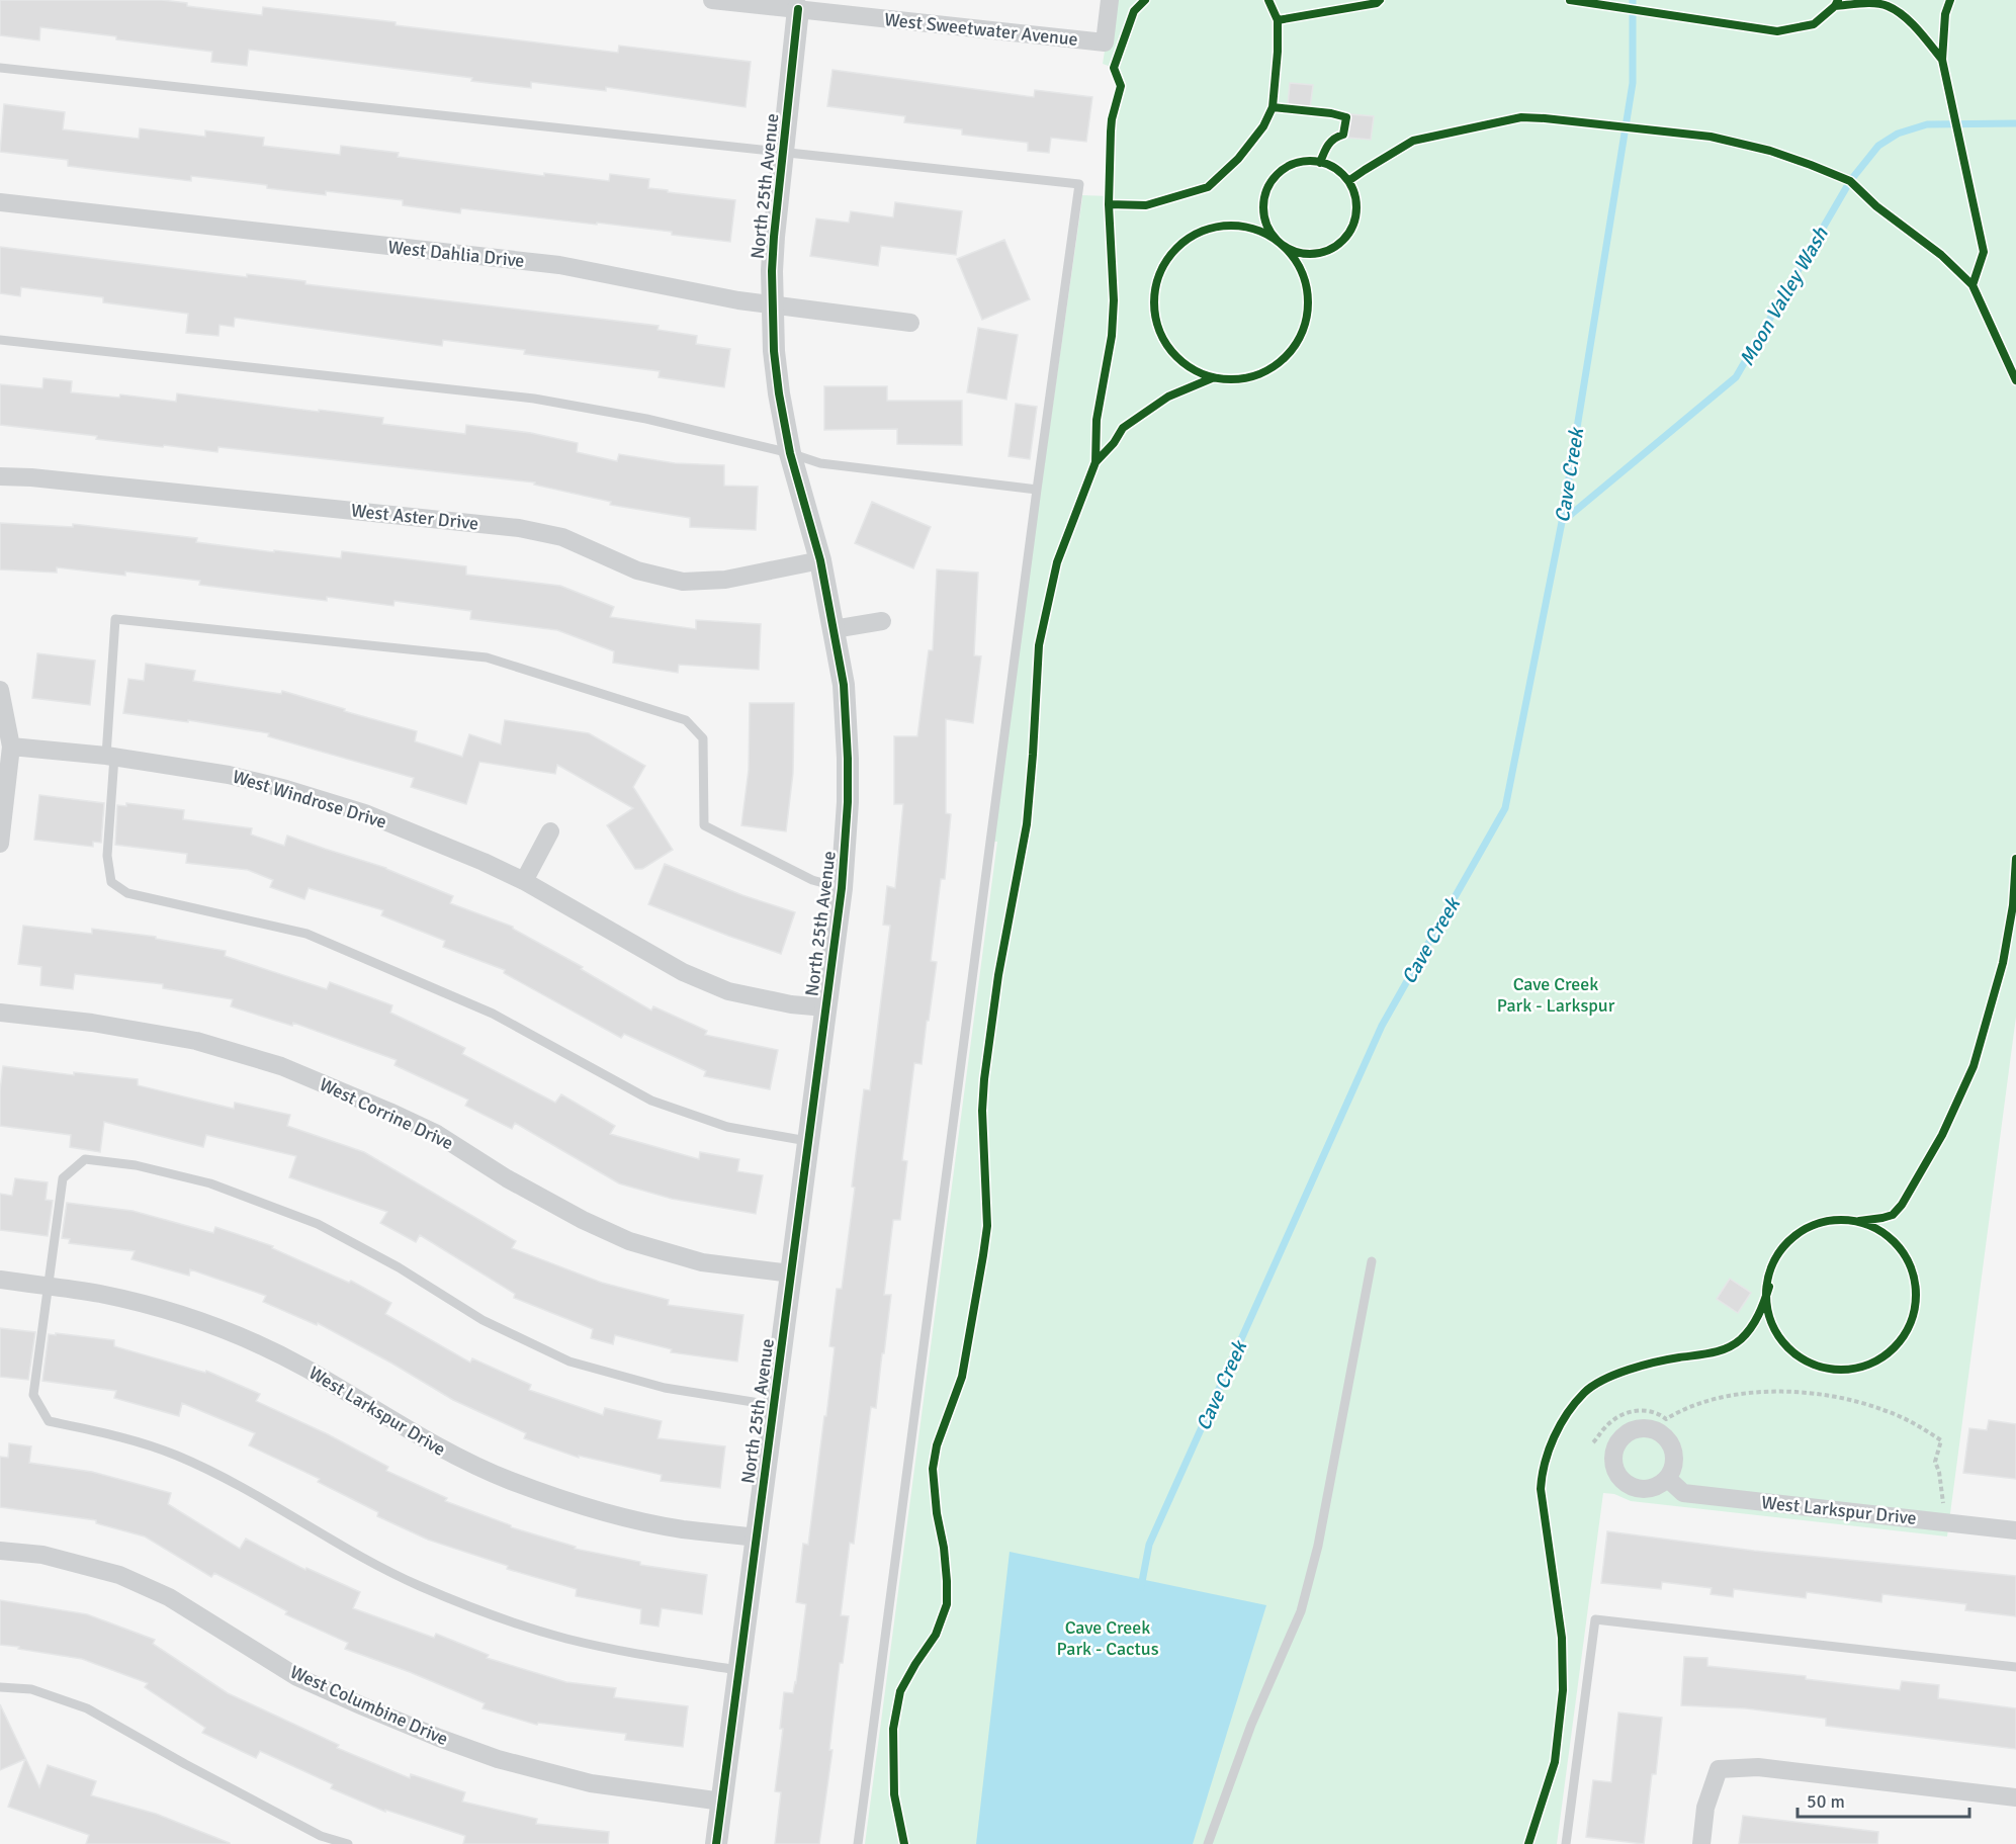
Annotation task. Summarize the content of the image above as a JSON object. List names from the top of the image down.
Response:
{
  "streets": {
    "street": [
      "West Sweetwater Avenue",
      "North 25th Avenue",
      "West Dahlia Drive",
      "West Aster Drive",
      "West Windrose Drive",
      "West Corrine Drive",
      "West Larkspur Drive",
      "West Columbine Drive"
    ]
  },
  "crossings": [
    ["West Sweetwater Avenue", "North 25th Avenue"],
    ["North 25th Avenue", "West Dahlia Drive"],
    ["North 25th Avenue", "West Aster Drive"],
    ["North 25th Avenue", "West Windrose Drive"],
    ["North 25th Avenue", "West Corrine Drive"],
    ["North 25th Avenue", "West Larkspur Drive"],
    ["North 25th Avenue", "West Columbine Drive"]
  ],
  "water": ["Moon Valley Wash", "Cave Creek"],
  "parks": ["Cave Creek Park - Larkspur", "Cave Creek Park - Cactus"],
  "scale_bar": "50 m"
}
